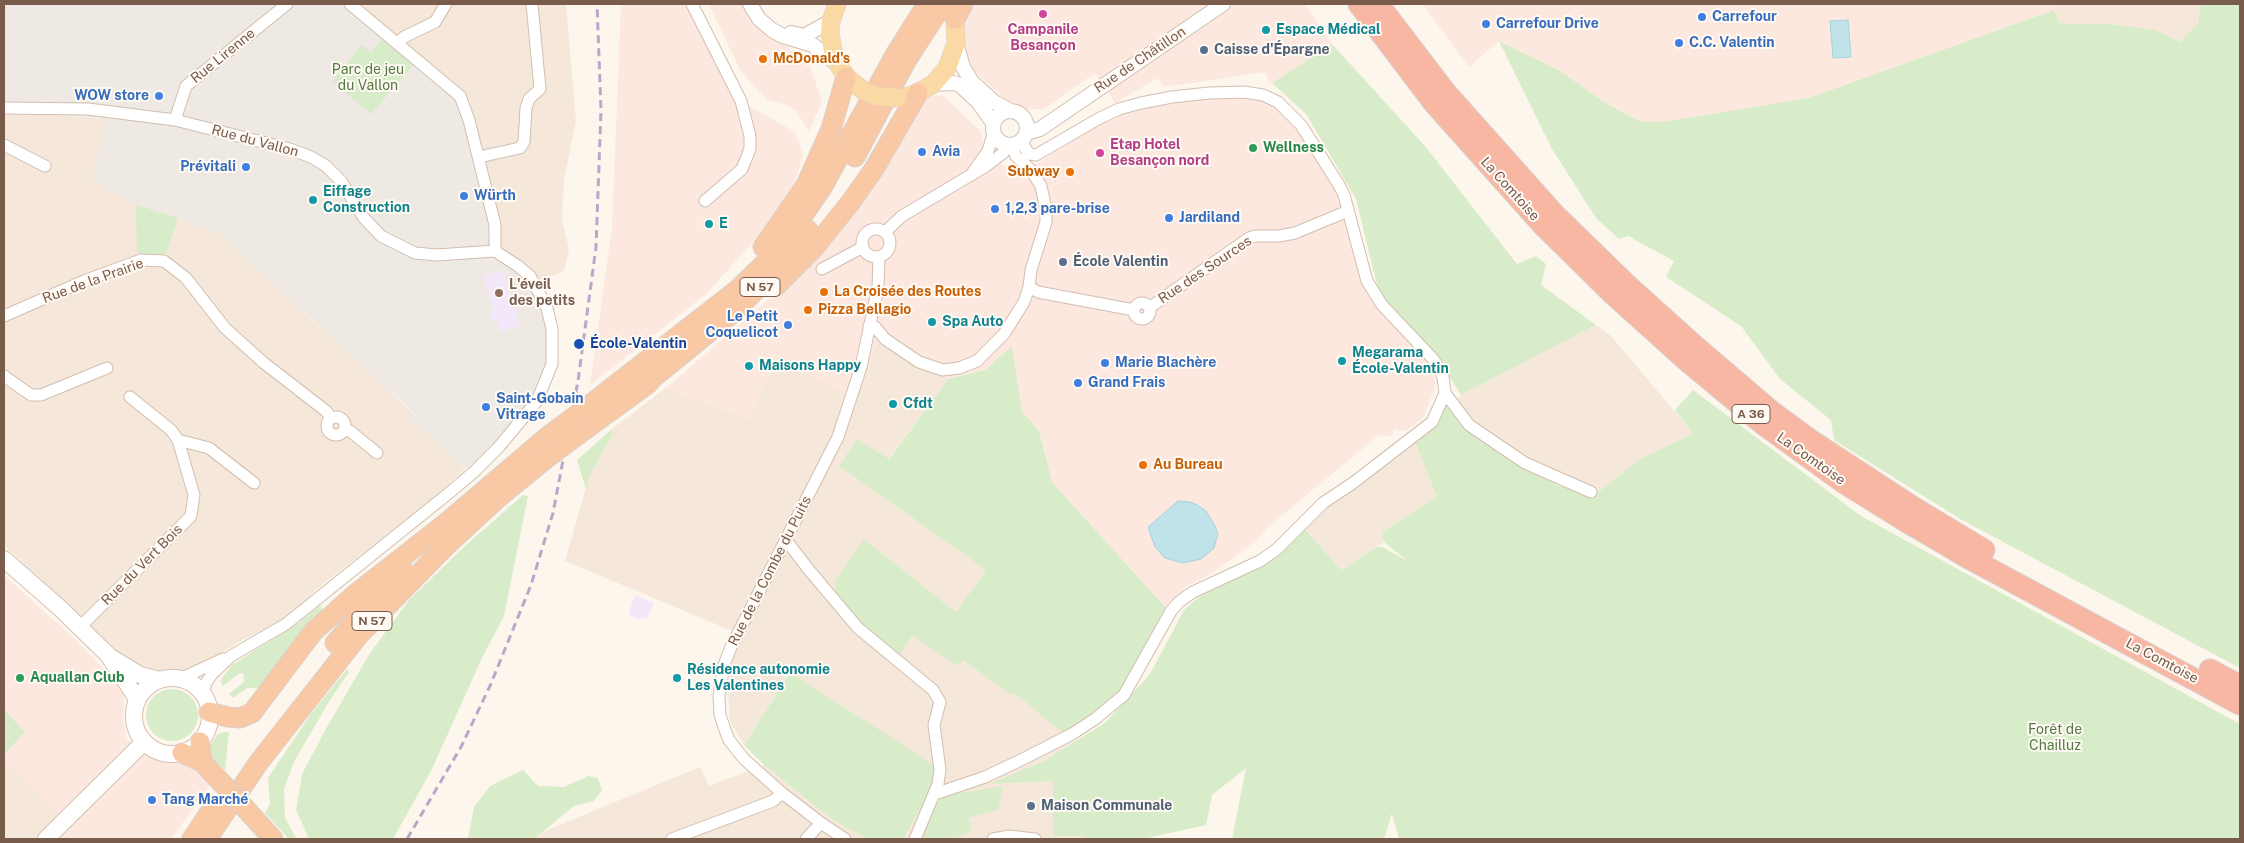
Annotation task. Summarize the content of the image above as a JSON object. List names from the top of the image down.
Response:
{
  "streets": {
    "highway": ["La Comtoise", "N 57", "A 36"],
    "street": [
      "Rue Lirenne",
      "Rue de Châtillon",
      "Rue du Vallon",
      "Rue des Sources",
      "Rue de la Prairie",
      "Rue du Vert Bois",
      "Rue de la Combe du Puits"
    ]
  },
  "crossings": [
    ["Rue Lirenne", "Rue du Vallon"],
    ["Rue de Châtillon", "N 57"]
  ],
  "parks": ["Parc de jeu du Vallon", "Forêt de Chailluz"],
  "places": [
    "Campanile Besançon",
    "Carrefour",
    "Carrefour Drive",
    "Espace Médical",
    "C.C. Valentin",
    "Caisse d'Épargne",
    "McDonald's",
    "WOW store",
    "Wellness",
    "Avia",
    "Etap Hotel Besançon nord",
    "Prévitali",
    "Subway",
    "Würth",
    "Eiffage Construction",
    "1,2,3 pare-brise",
    "Jardiland",
    "E",
    "École Valentin",
    "La Croisée des Routes",
    "L'éveil des petits",
    "Pizza Bellagio",
    "Spa Auto",
    "Le Petit Coquelicot",
    "École-Valentin",
    "Megarama École-Valentin",
    "Marie Blachère",
    "Maisons Happy",
    "Grand Frais",
    "Cfdt",
    "Saint-Gobain Vitrage",
    "Au Bureau",
    "Aquallan Club",
    "Résidence autonomie Les Valentines",
    "Tang Marché",
    "Maison Communale"
  ]
}
